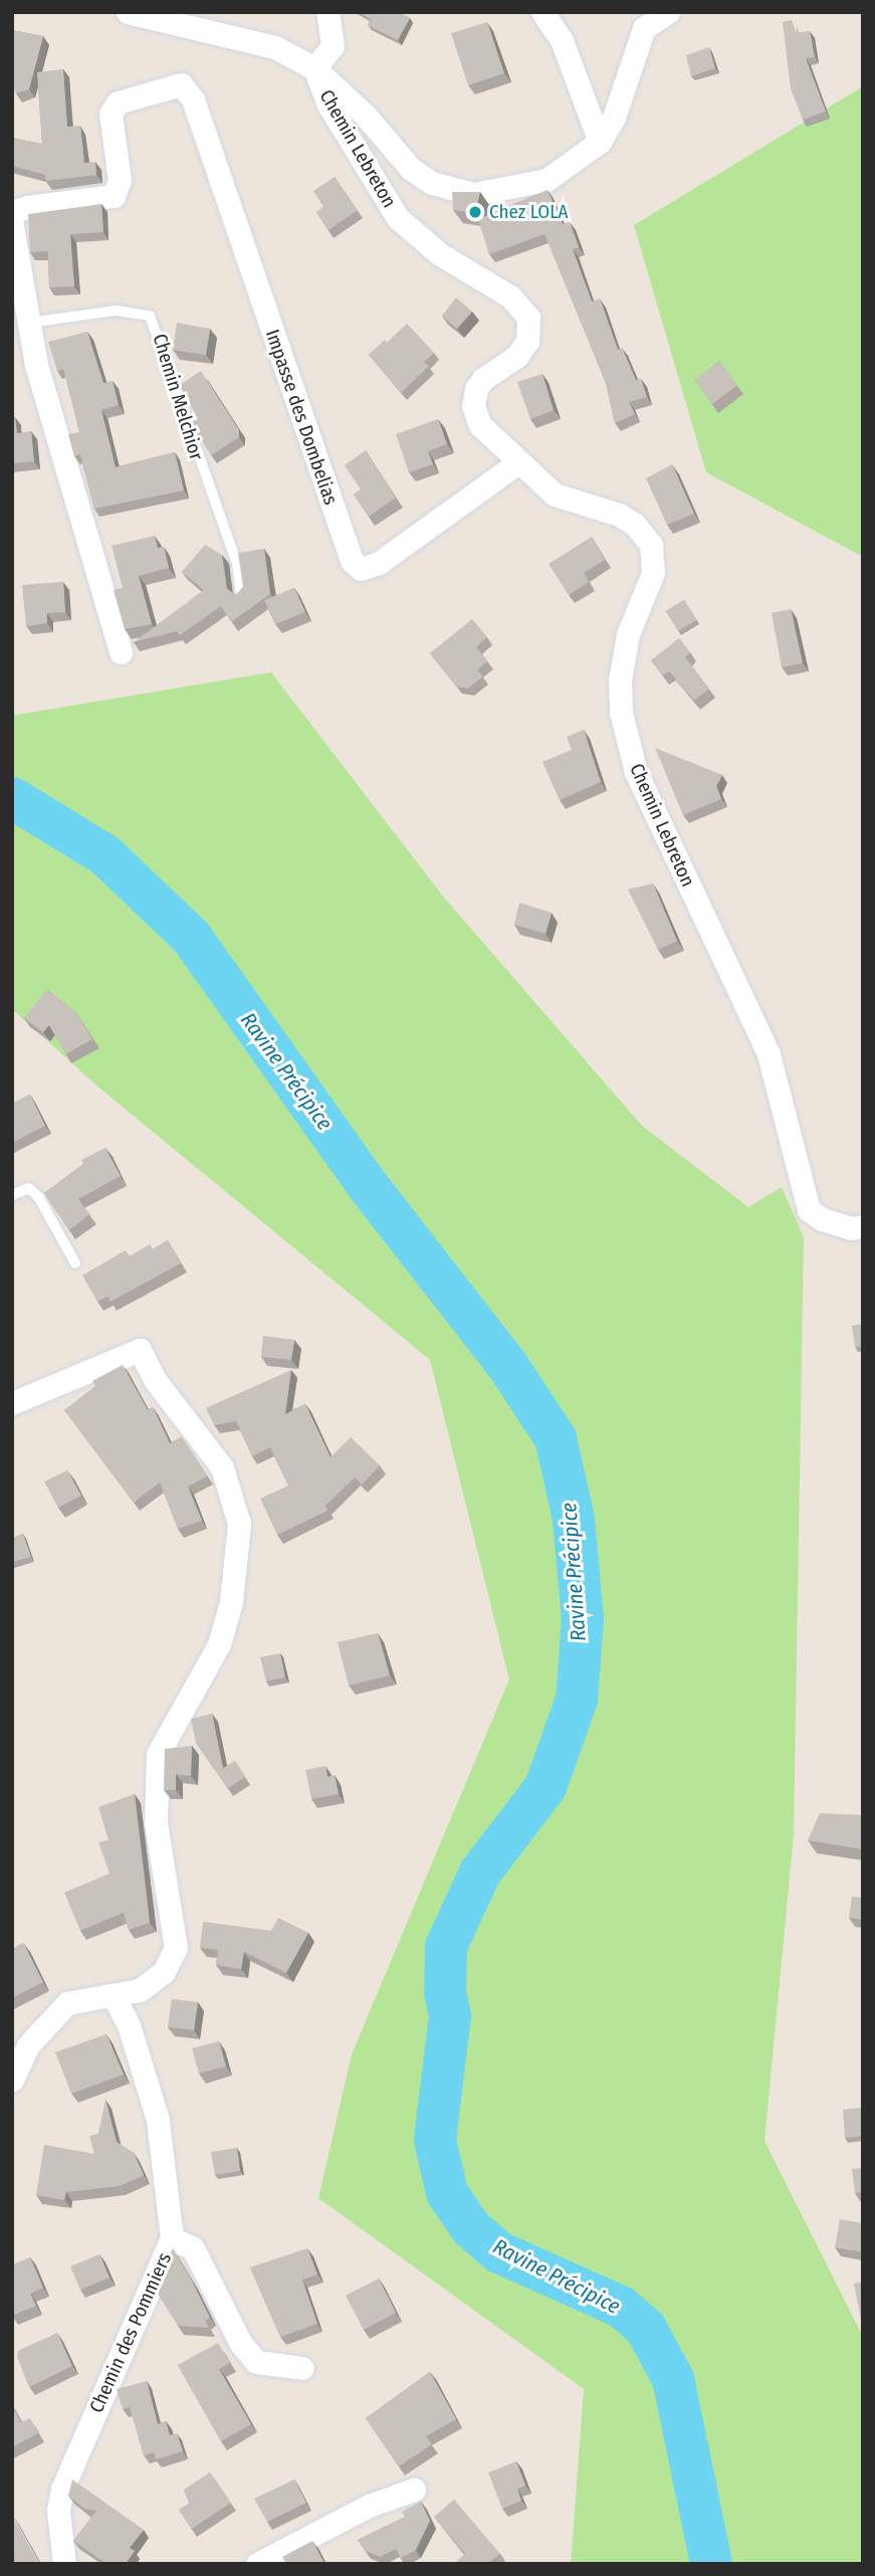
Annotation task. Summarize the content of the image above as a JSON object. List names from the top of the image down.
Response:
{
  "streets": {
    "street": ["Chemin Lebreton", "Impasse des Dombelias", "Chemin des Pommiers"],
    "lane": ["Chemin Melchior"]
  },
  "crossings": [
    ["Chemin Lebreton", "Impasse des Dombelias"]
  ],
  "water": ["Ravine Précipice"],
  "places": ["Chez LOLA"]
}
